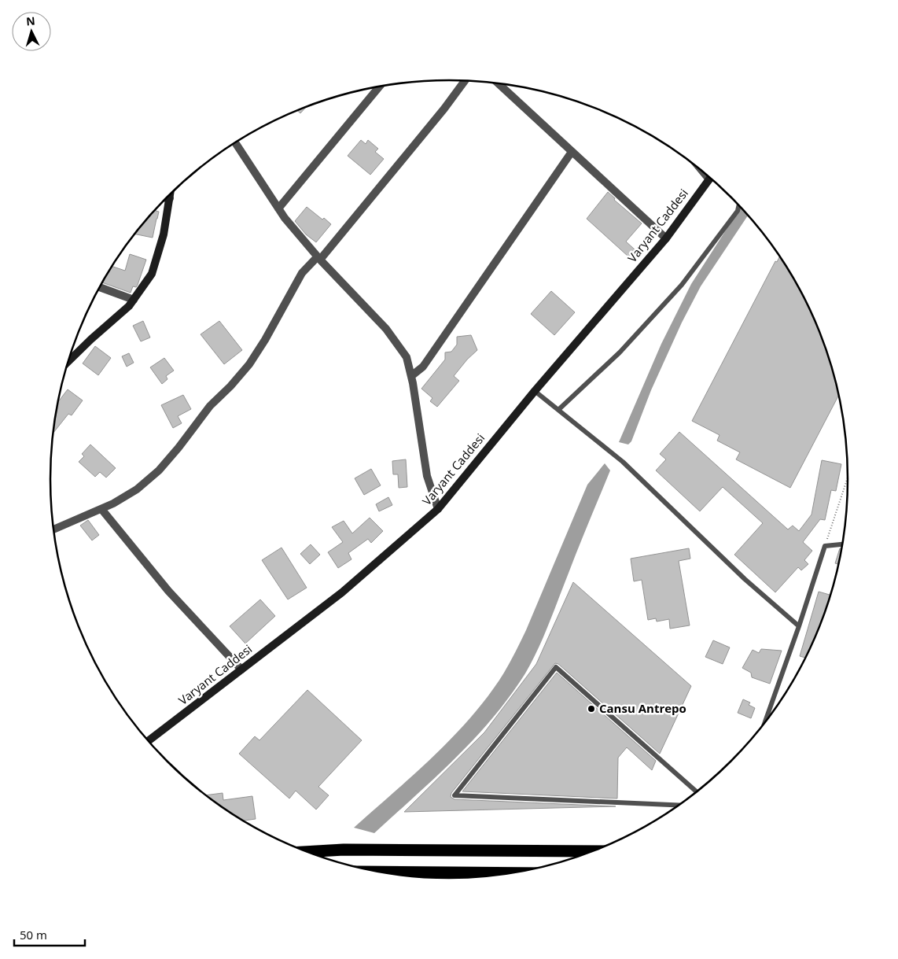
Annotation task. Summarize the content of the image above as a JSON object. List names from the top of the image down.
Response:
{
  "streets": {
    "street": ["Varyant Caddesi"]
  },
  "places": ["Cansu Antrepo"],
  "scale_bar": "50 m",
  "north": "top"
}
